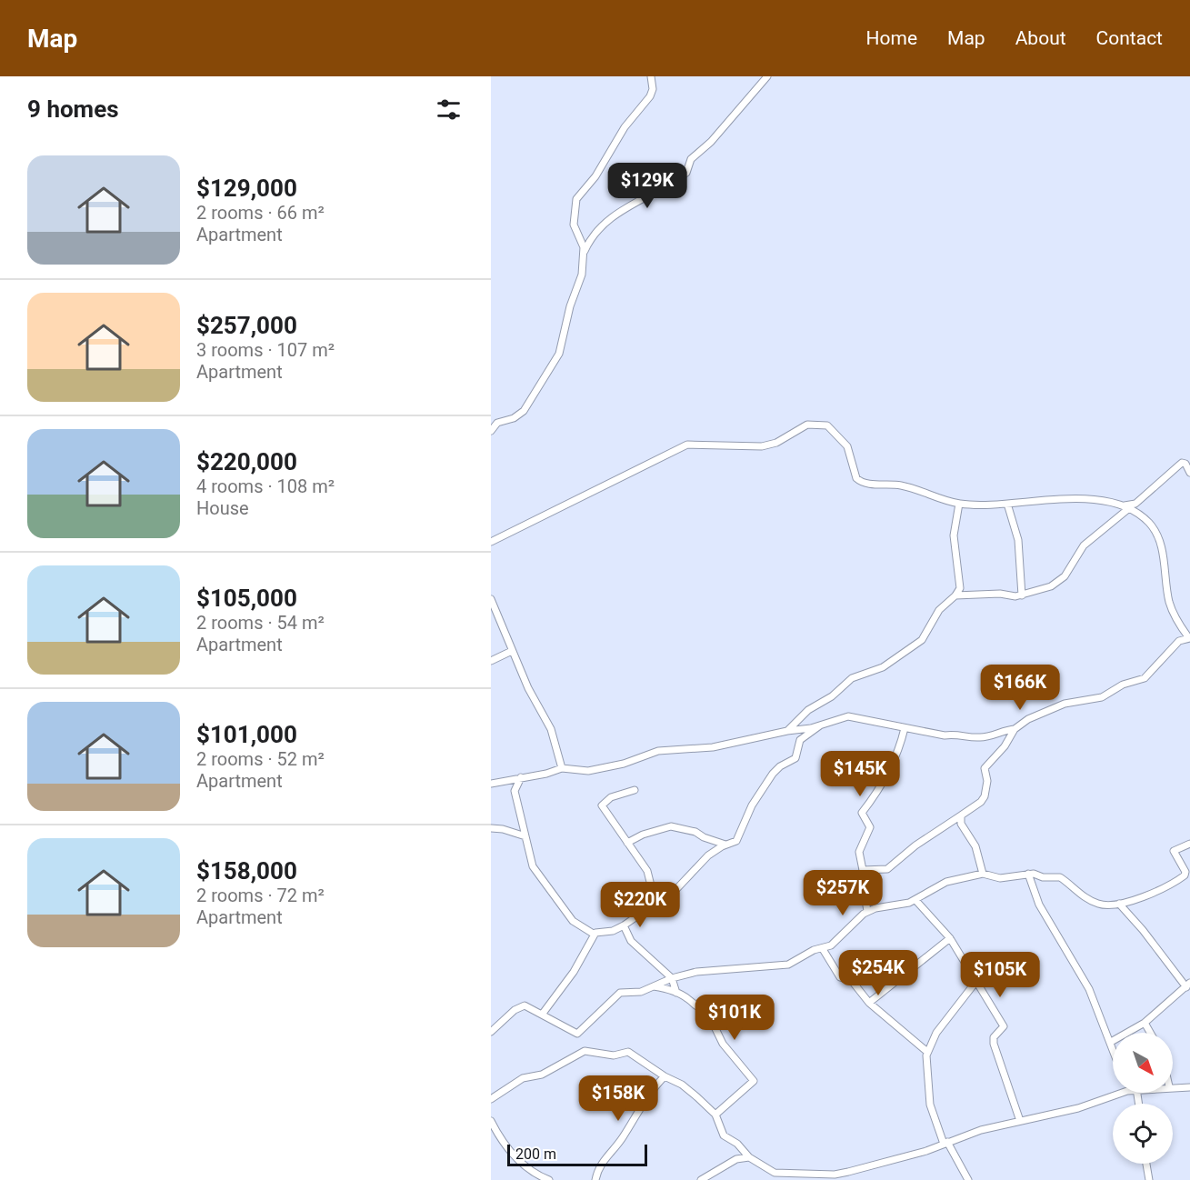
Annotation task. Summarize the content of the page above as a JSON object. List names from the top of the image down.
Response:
{
  "scale_bar": "200 m",
  "north": "bottom right",
  "page": {
    "header": "Map",
    "nav": [
      "Home",
      "Map",
      "About",
      "Contact"
    ],
    "heading": "9 homes",
    "list": [
      {
        "name": "$129,000",
        "note": "2 rooms · 66 m² · Apartment"
      },
      {
        "name": "$257,000",
        "note": "3 rooms · 107 m² · Apartment"
      },
      {
        "name": "$220,000",
        "note": "4 rooms · 108 m² · House"
      },
      {
        "name": "$105,000",
        "note": "2 rooms · 54 m² · Apartment"
      },
      {
        "name": "$101,000",
        "note": "2 rooms · 52 m² · Apartment"
      },
      {
        "name": "$158,000",
        "note": "2 rooms · 72 m² · Apartment"
      }
    ],
    "price": [
      "$129K",
      "$166K",
      "$145K",
      "$257K",
      "$220K",
      "$254K",
      "$105K",
      "$101K",
      "$158K"
    ],
    "scale": "200 m"
  }
}
